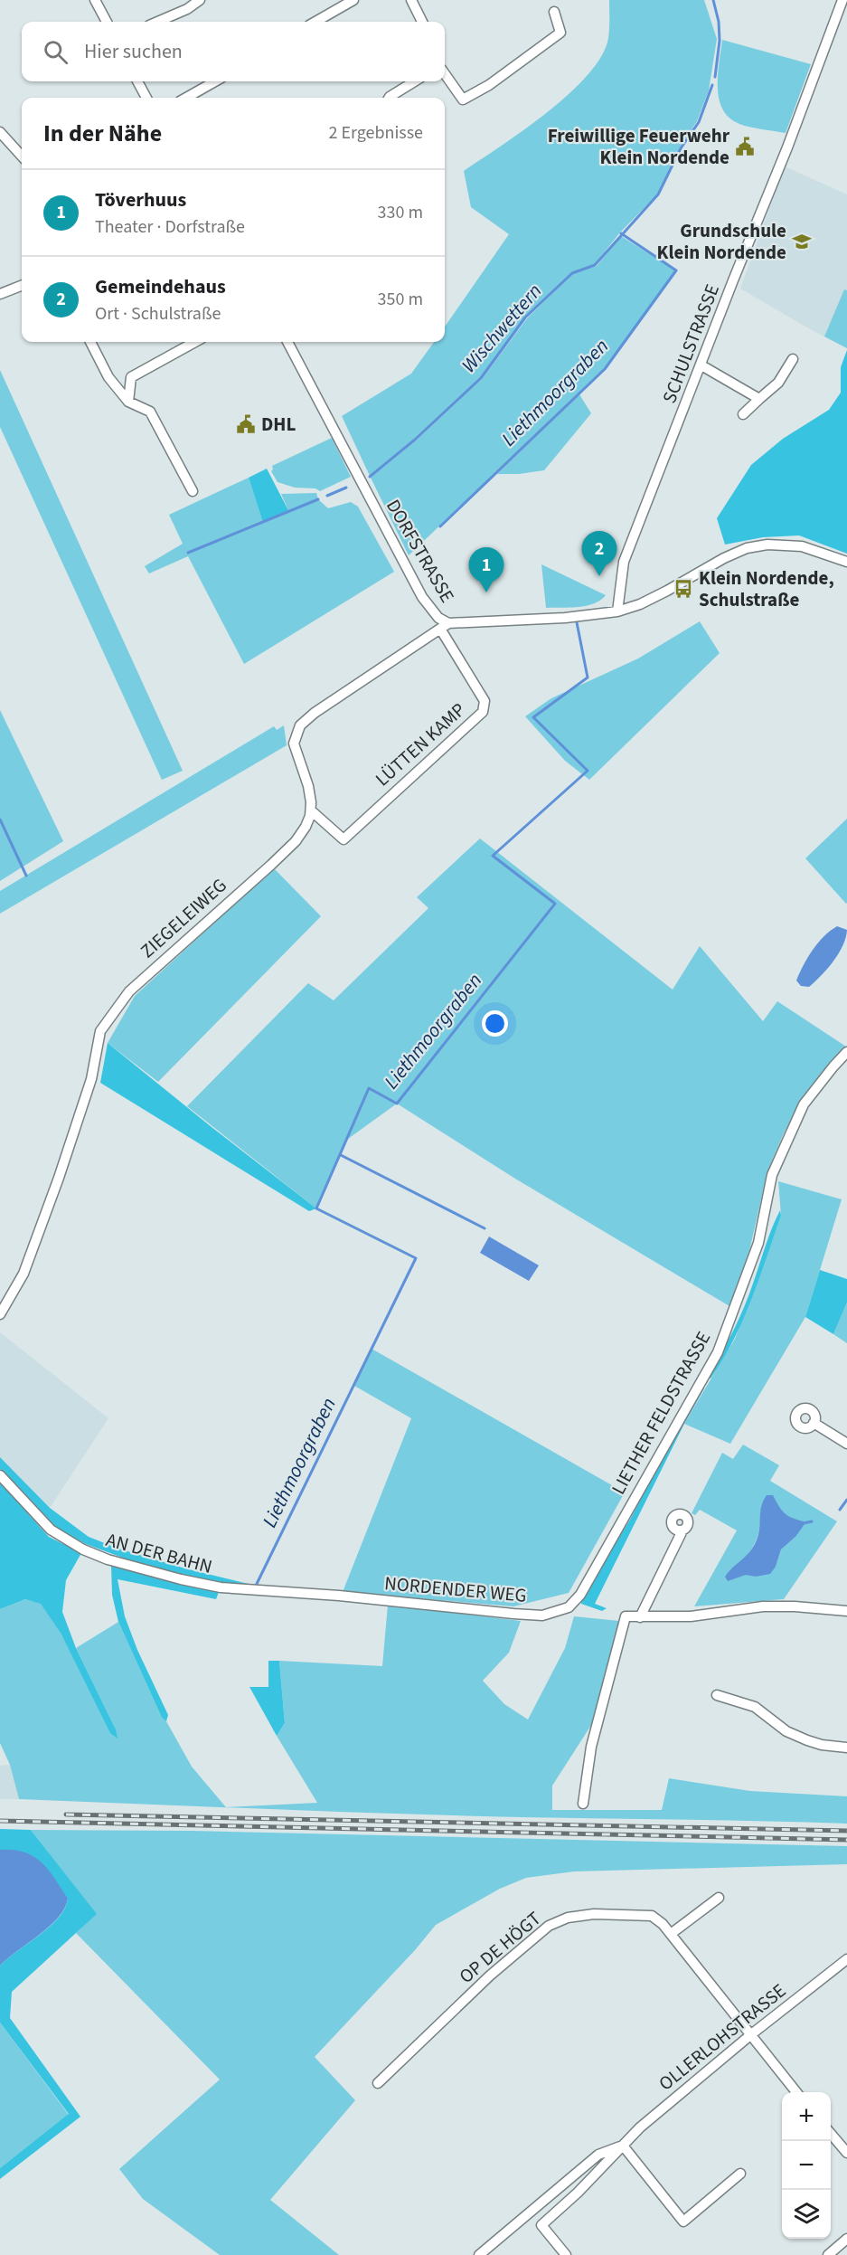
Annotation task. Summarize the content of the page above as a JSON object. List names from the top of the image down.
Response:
{
  "streets": {
    "street": [
      "SCHULSTRASSE",
      "DORFSTRASSE",
      "LÜTTEN KAMP",
      "ZIEGELEIWEG",
      "LIETHER FELDSTRASSE",
      "AN DER BAHN",
      "NORDENDER WEG",
      "OP DE HÖGT",
      "OLLERLOHSTRASSE"
    ]
  },
  "crossings": [
    ["SCHULSTRASSE", "DORFSTRASSE"],
    ["DORFSTRASSE", "LÜTTEN KAMP"],
    ["LÜTTEN KAMP", "ZIEGELEIWEG"],
    ["LIETHER FELDSTRASSE", "NORDENDER WEG"],
    ["AN DER BAHN", "NORDENDER WEG"],
    ["OP DE HÖGT", "OLLERLOHSTRASSE"]
  ],
  "water": ["Wischwettern", "Liethmoorgraben"],
  "places": {
    "public building": ["Freiwillige Feuerwehr Klein Nordende", "DHL"],
    "school or university": ["Grundschule Klein Nordende"],
    "bus stop": ["Klein Nordende, Schulstraße"]
  },
  "page": {
    "search": "Hier suchen",
    "heading": ["In der Nähe", "2 Ergebnisse"],
    "list": [
      {
        "mark": "1",
        "name": "Töverhuus",
        "note": "Theater · Dorfstraße",
        "value": "330 m"
      },
      {
        "mark": "2",
        "name": "Gemeindehaus",
        "note": "Ort · Schulstraße",
        "value": "350 m"
      }
    ],
    "pins": ["2", "1"],
    "map_buttons": ["+", "−"]
  }
}
